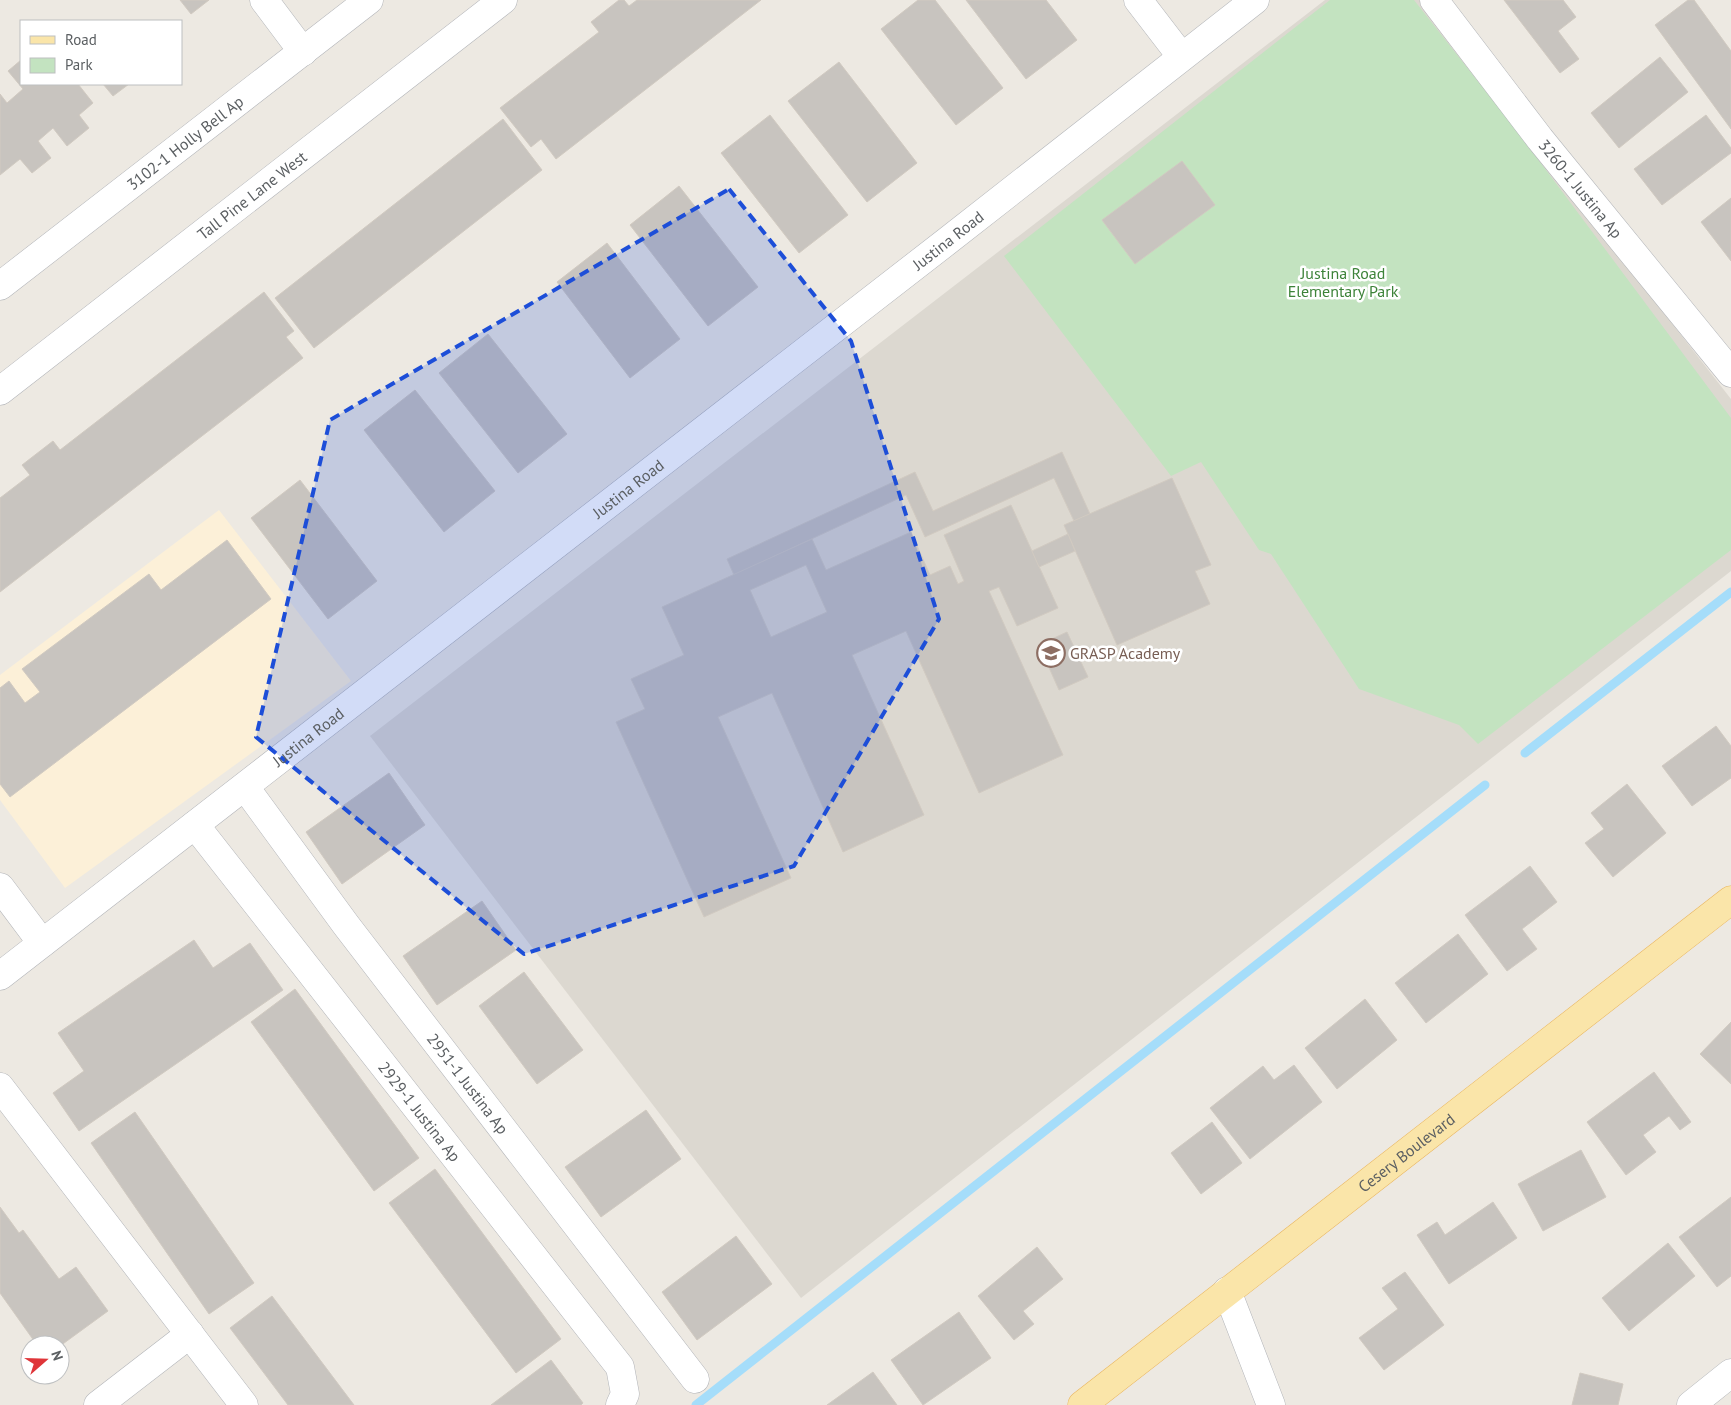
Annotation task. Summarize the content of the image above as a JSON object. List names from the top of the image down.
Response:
{
  "streets": {
    "main road": ["Cesery Boulevard"],
    "street": [
      "3102-1 Holly Bell Ap",
      "3260-1 Justina Ap",
      "Tall Pine Lane West",
      "Justina Road",
      "2951-1 Justina Ap",
      "2929-1 Justina Ap"
    ]
  },
  "crossings": [
    ["Justina Road", "2951-1 Justina Ap"],
    ["Justina Road", "2929-1 Justina Ap"]
  ],
  "parks": ["Justina Road Elementary Park"],
  "places": {
    "school or university": ["GRASP Academy"]
  },
  "legend": ["Road", "Park"],
  "north": "right"
}
